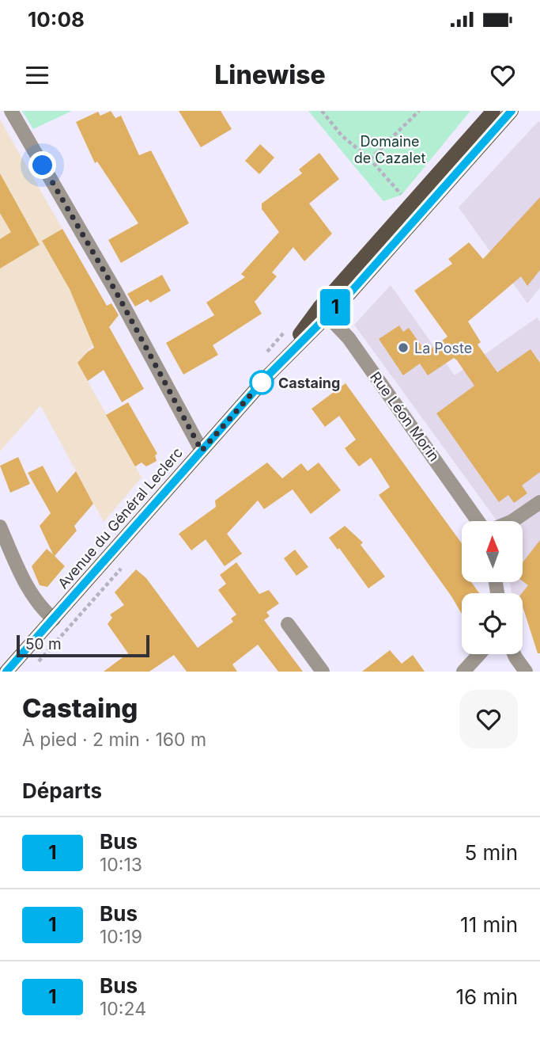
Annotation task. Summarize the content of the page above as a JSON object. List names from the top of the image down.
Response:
{
  "streets": {
    "main road": ["Avenue du Général Leclerc"],
    "street": ["Rue Léon Morin"]
  },
  "crossings": [
    ["Rue Léon Morin", "Avenue du Général Leclerc"]
  ],
  "parks": ["Domaine de Cazalet"],
  "places": ["La Poste", "Castaing"],
  "lines": ["bus line 1"],
  "scale_bar": "50 m",
  "north": "top",
  "page": {
    "status": "10:08",
    "header": "Linewise",
    "on_map": "1",
    "scale": "50 m",
    "heading": [
      ["Castaing", "À pied · 2 min · 160 m"],
      "Départs"
    ],
    "list": [
      {
        "mark": "1",
        "name": "Bus",
        "note": "10:13",
        "value": "5 min"
      },
      {
        "mark": "1",
        "name": "Bus",
        "note": "10:19",
        "value": "11 min"
      },
      {
        "mark": "1",
        "name": "Bus",
        "note": "10:24",
        "value": "16 min"
      }
    ]
  }
}
